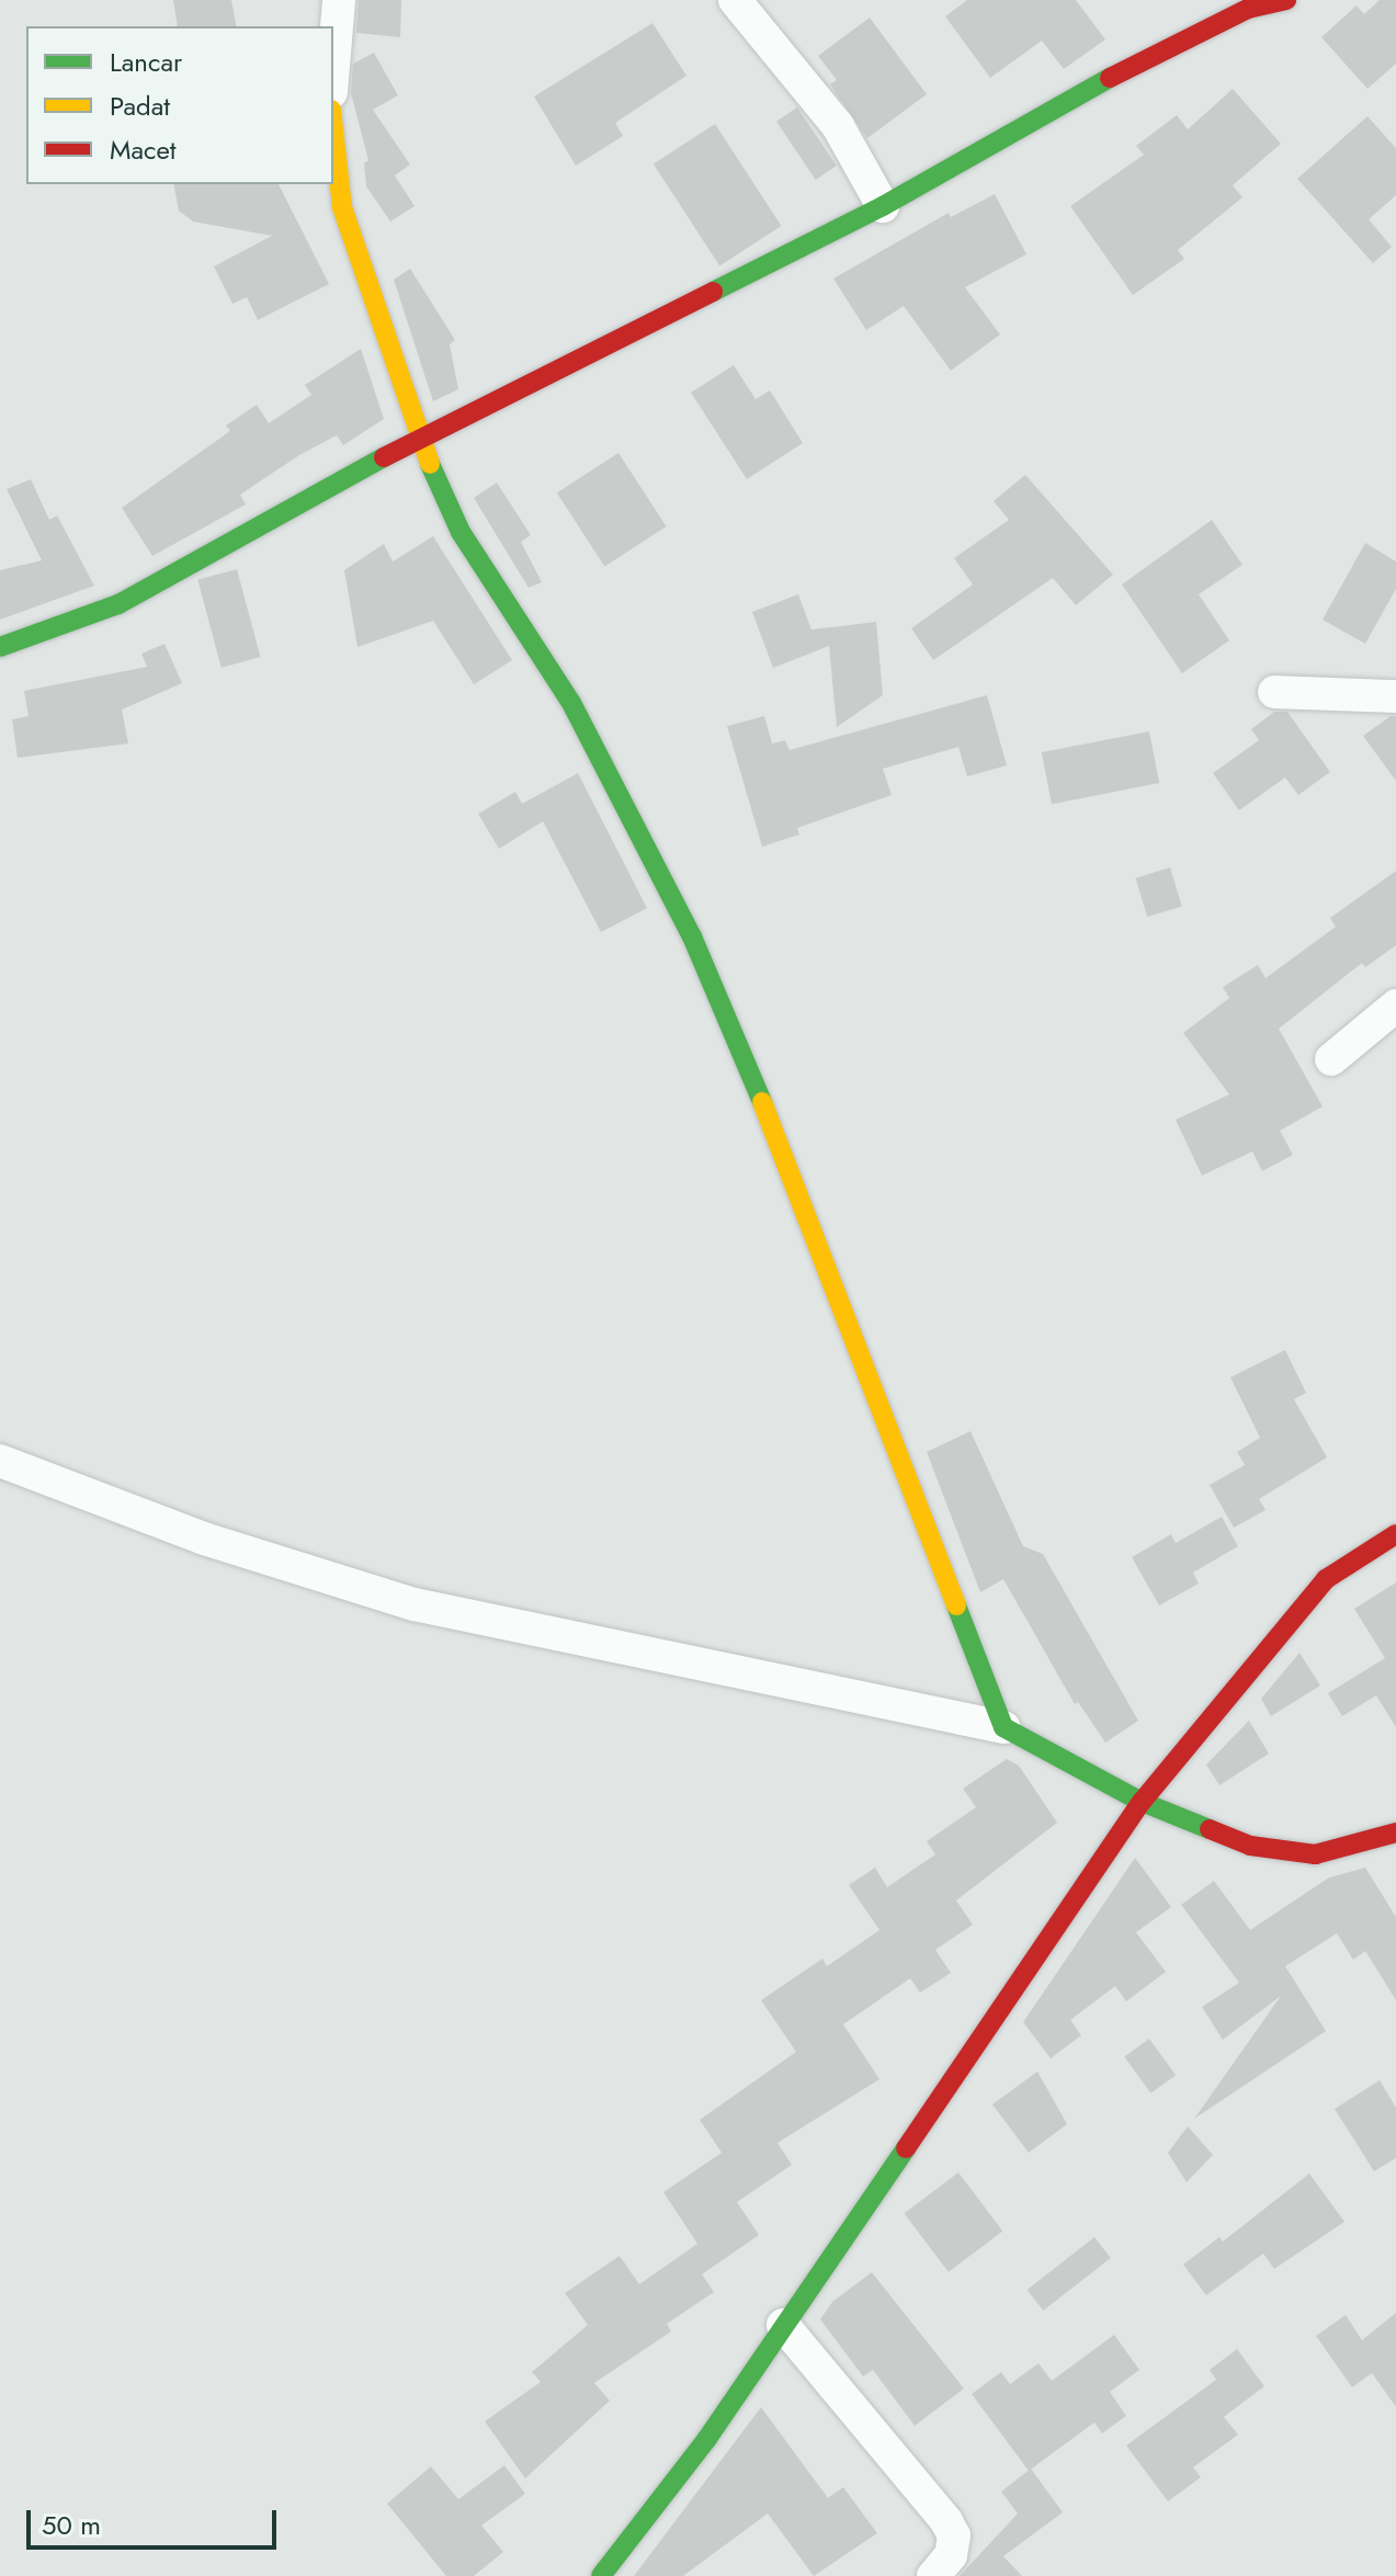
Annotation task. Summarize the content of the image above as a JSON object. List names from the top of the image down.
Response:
{
  "legend": ["Lancar", "Padat", "Macet"],
  "scale_bar": "50 m"
}
